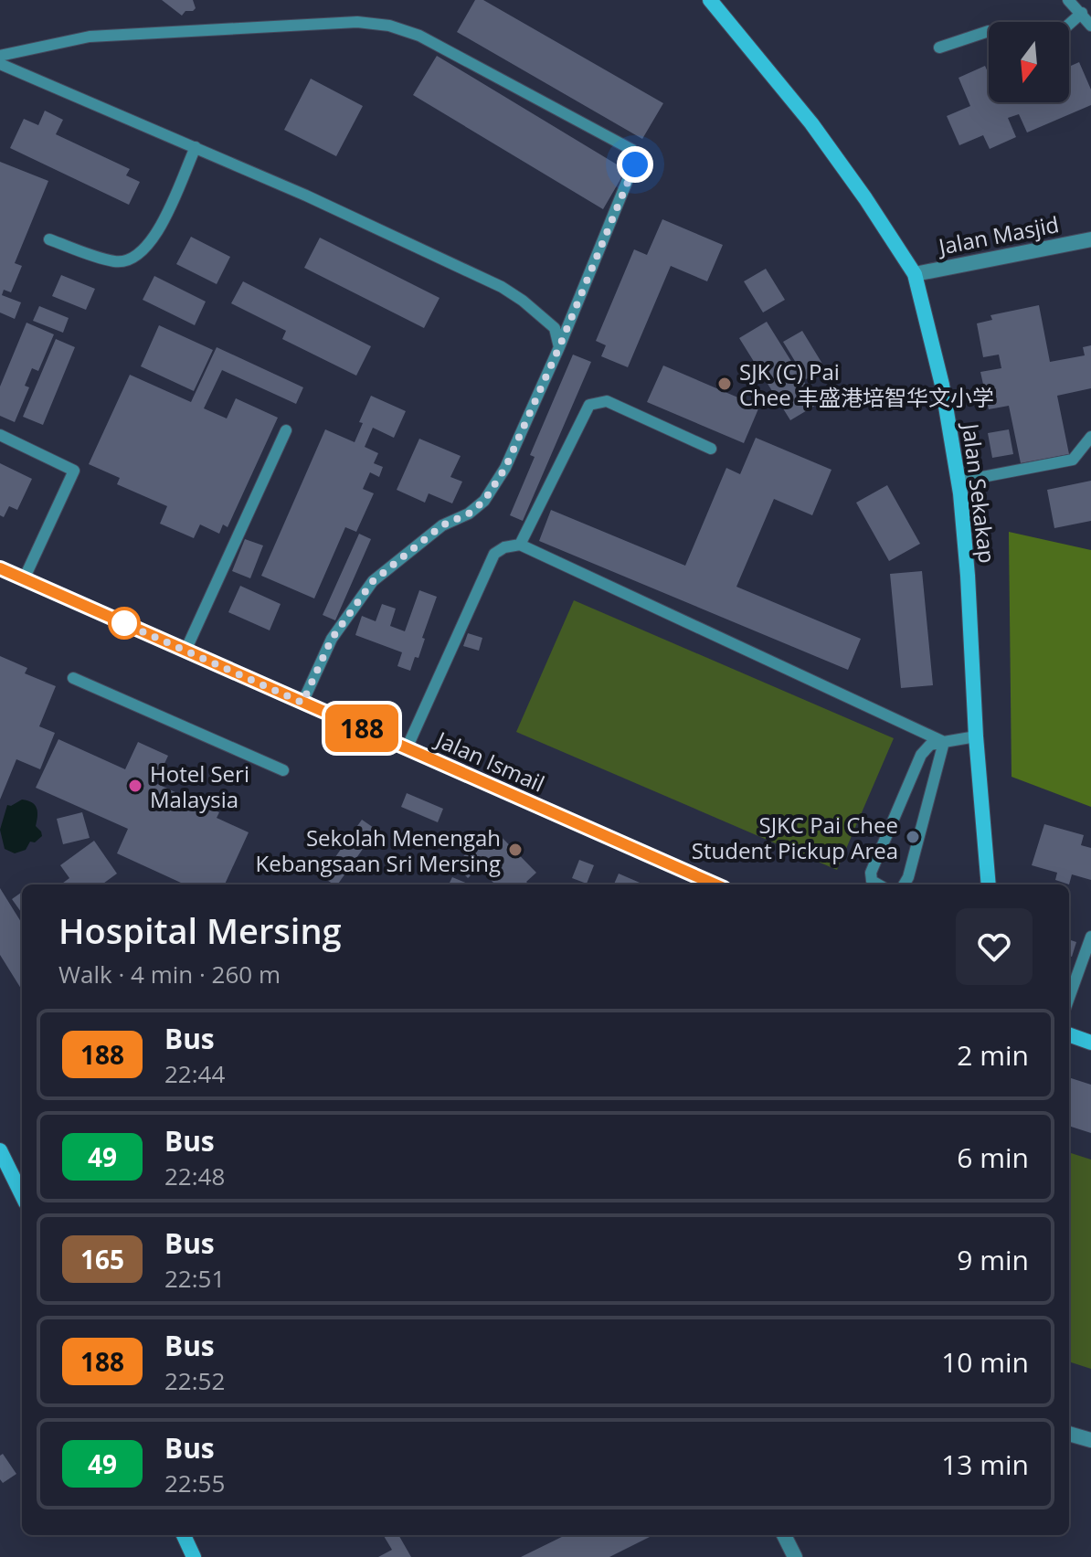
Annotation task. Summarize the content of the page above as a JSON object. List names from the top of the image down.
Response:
{
  "streets": {
    "street": ["Jalan Masjid", "Jalan Sekakap", "Jalan Ismail"]
  },
  "crossings": [
    ["Jalan Masjid", "Jalan Sekakap"]
  ],
  "places": [
    "SJK (C) Pai Chee 丰盛港培智华文小学",
    "Hotel Seri Malaysia",
    "SJKC Pai Chee Student Pickup Area",
    "Sekolah Menengah Kebangsaan Sri Mersing"
  ],
  "lines": ["bus line 188"],
  "north": "bottom",
  "page": {
    "on_map": "188",
    "heading": ["Hospital Mersing", "Walk · 4 min · 260 m"],
    "list": [
      {
        "mark": "188",
        "name": "Bus",
        "note": "22:44",
        "value": "2 min"
      },
      {
        "mark": "49",
        "name": "Bus",
        "note": "22:48",
        "value": "6 min"
      },
      {
        "mark": "165",
        "name": "Bus",
        "note": "22:51",
        "value": "9 min"
      },
      {
        "mark": "188",
        "name": "Bus",
        "note": "22:52",
        "value": "10 min"
      },
      {
        "mark": "49",
        "name": "Bus",
        "note": "22:55",
        "value": "13 min"
      }
    ]
  }
}
